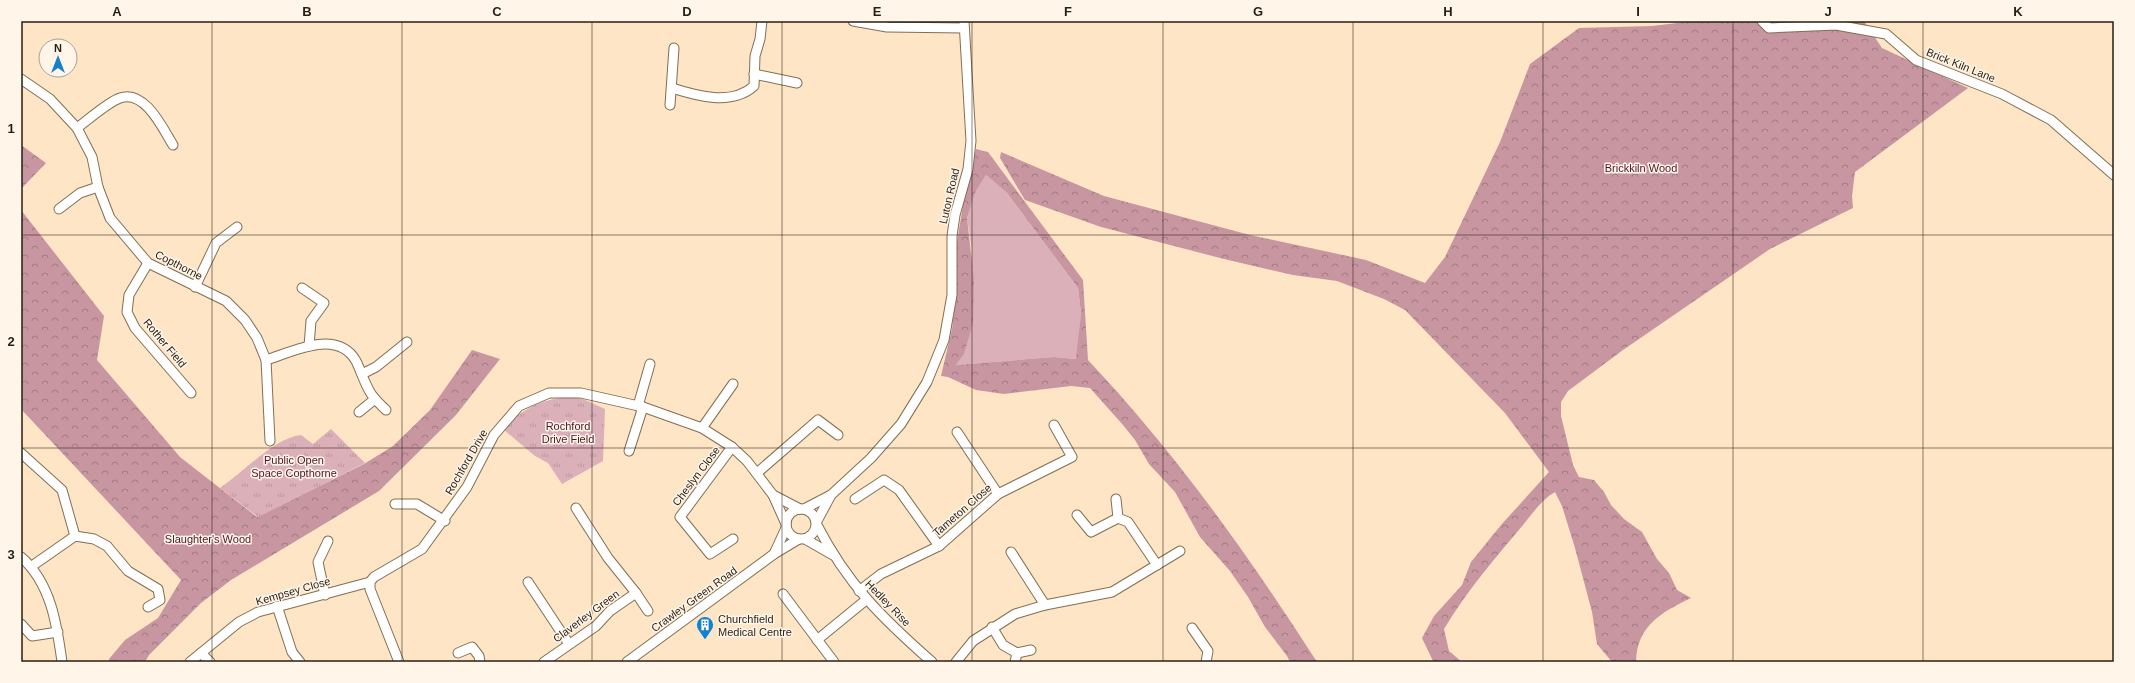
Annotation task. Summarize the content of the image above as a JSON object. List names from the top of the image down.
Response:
{
  "streets": {
    "street": [
      "Brick Kiln Lane",
      "Luton Road",
      "Copthorne",
      "Rother Field",
      "Rochford Drive",
      "Cheslyn Close",
      "Tameton Close",
      "Kempsey Close",
      "Crawley Green Road",
      "Hedley Rise",
      "Claverley Green"
    ]
  },
  "crossings": [
    ["Copthorne", "Rother Field"],
    ["Rochford Drive", "Cheslyn Close"],
    ["Rochford Drive", "Kempsey Close"],
    ["Rochford Drive", "Crawley Green Road"],
    ["Rochford Drive", "Hedley Rise"],
    ["Tameton Close", "Hedley Rise"],
    ["Crawley Green Road", "Hedley Rise"]
  ],
  "parks": [
    "Brickkiln Wood",
    "Rochford Drive Field",
    "Public Open Space Copthorne",
    "Slaughter's Wood"
  ],
  "places": {
    "building": ["Churchfield Medical Centre"]
  },
  "north": "top",
  "grid": {
    "columns": [
      "A",
      "B",
      "C",
      "D",
      "E",
      "F",
      "G",
      "H",
      "I",
      "J",
      "K"
    ],
    "rows": ["1", "2", "3"]
  }
}
